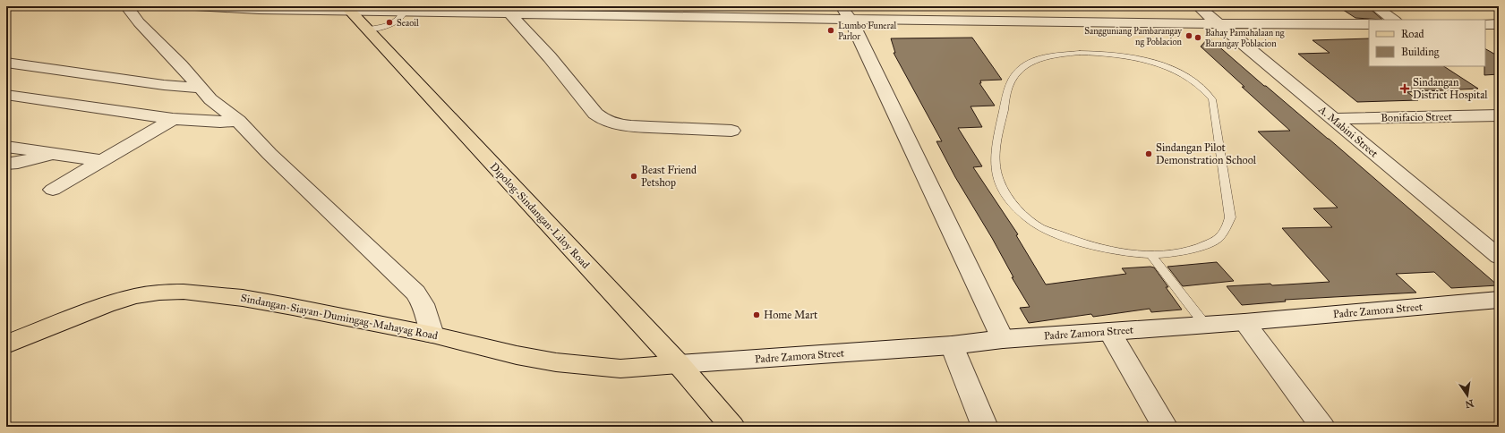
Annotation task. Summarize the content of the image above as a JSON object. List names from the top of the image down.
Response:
{
  "streets": {
    "main road": ["Dipolog-Sindangan-Liloy Road", "Sindangan-Siayan-Dumingag-Mahayag Road"],
    "street": ["Bonifacio Street", "A. Mabini Street", "Padre Zamora Street"]
  },
  "crossings": [
    ["Bonifacio Street", "A. Mabini Street"],
    ["Dipolog-Sindangan-Liloy Road", "Padre Zamora Street"],
    ["Dipolog-Sindangan-Liloy Road", "Sindangan-Siayan-Dumingag-Mahayag Road"],
    ["Padre Zamora Street", "Sindangan-Siayan-Dumingag-Mahayag Road"]
  ],
  "places": {
    "other": [
      "Seaoil",
      "Lumbo Funeral Parlor",
      "Sangguniang Pambarangay ng Poblacion",
      "Bahay Pamahalaan ng Barangay Poblacion",
      "Sindangan Pilot Demonstration School",
      "Beast Friend Petshop",
      "Home Mart"
    ],
    "health": ["Sindangan District Hospital"]
  },
  "legend": ["Road", "Building"],
  "north": "bottom"
}
